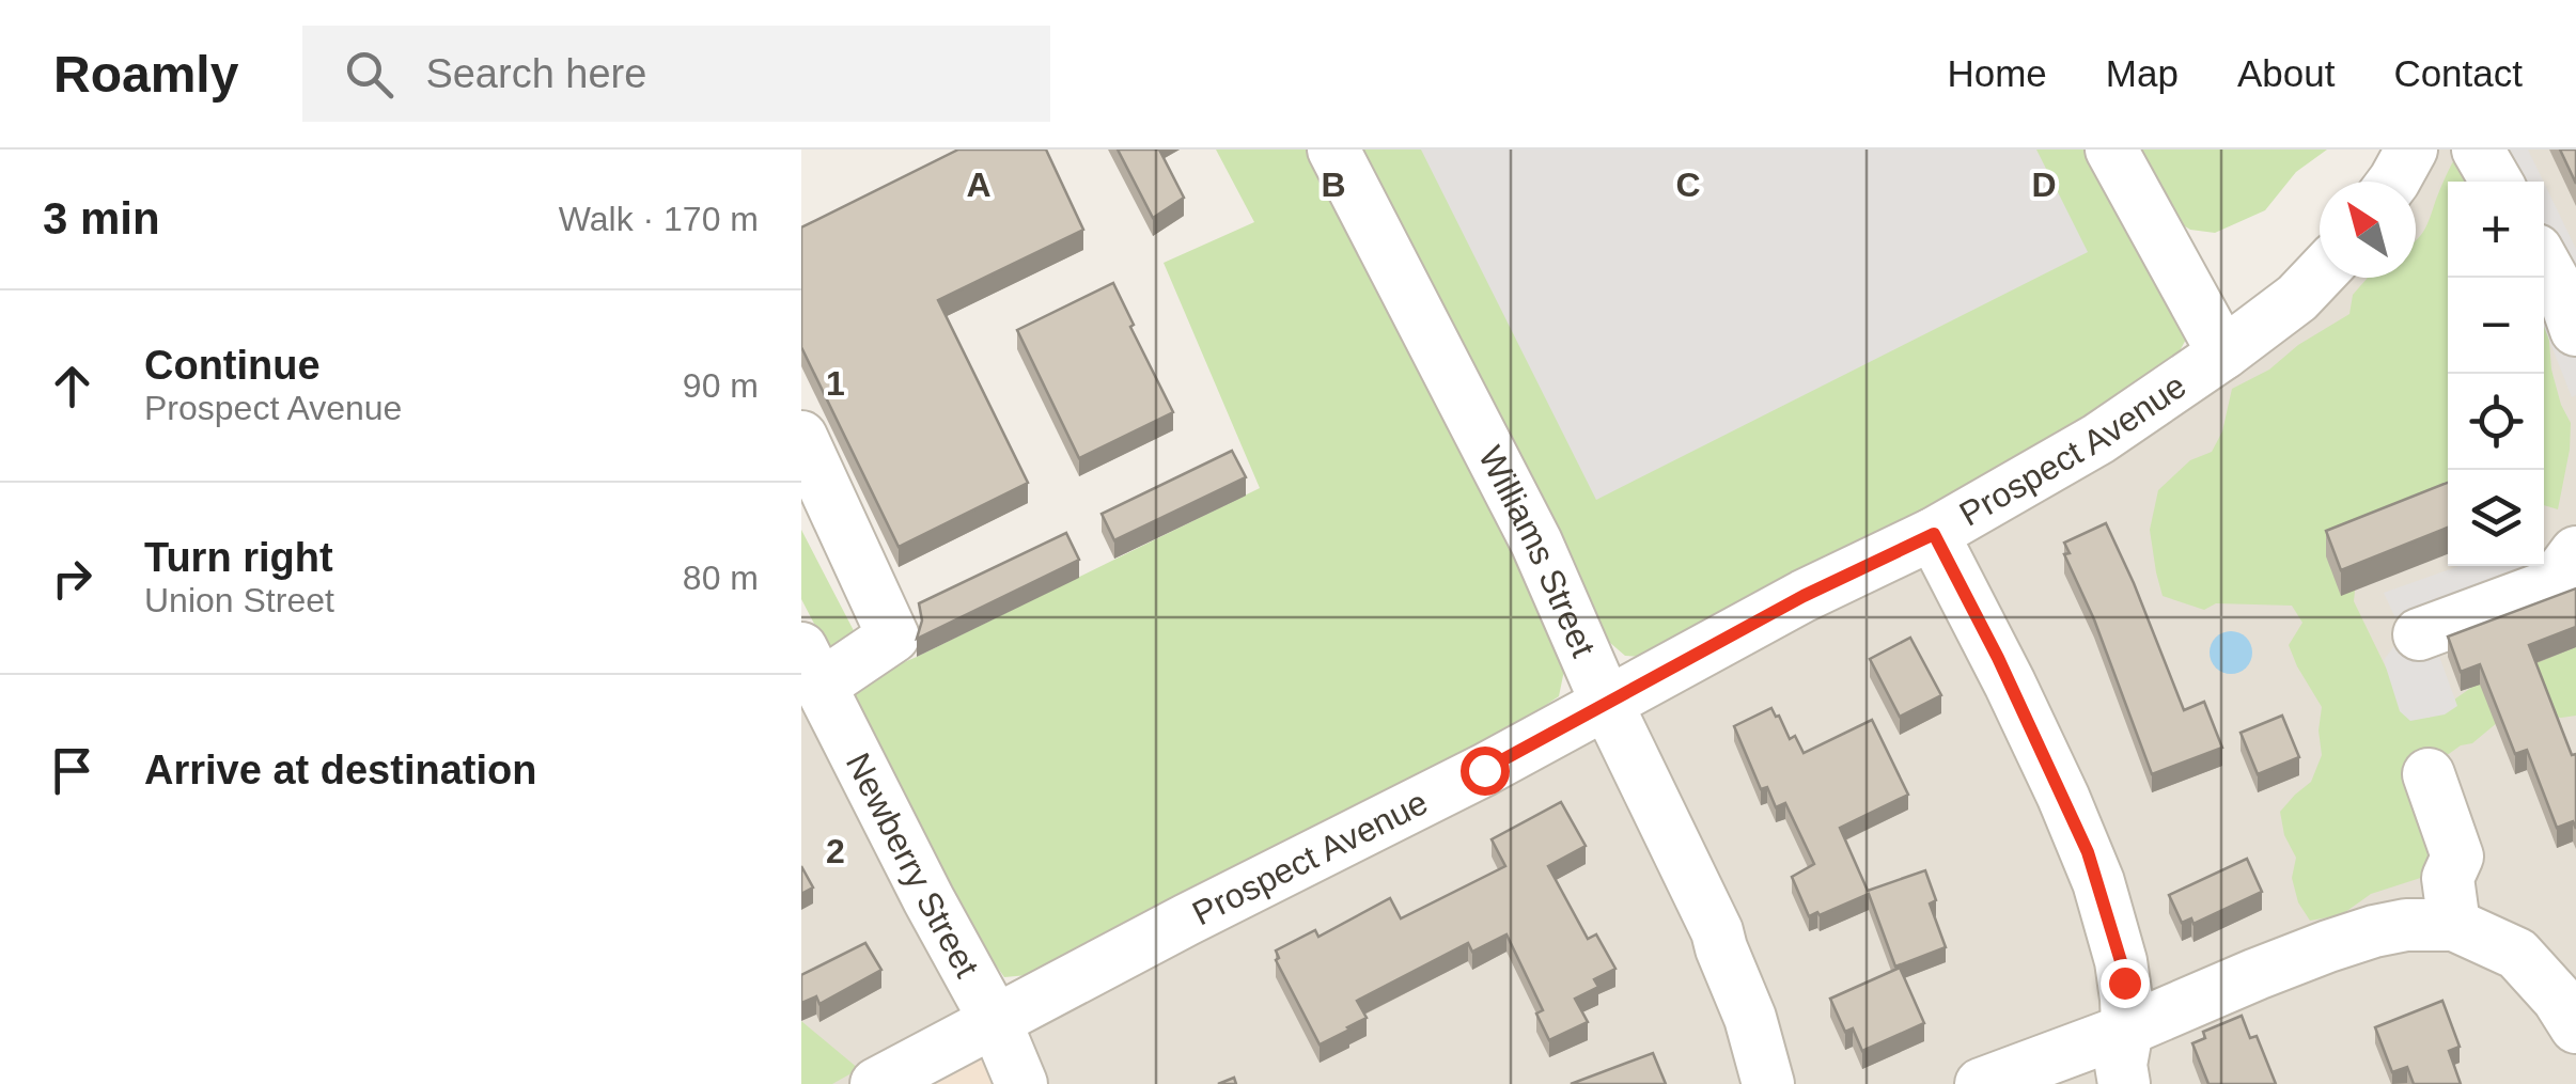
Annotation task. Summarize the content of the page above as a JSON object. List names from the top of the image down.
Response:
{
  "streets": {
    "street": ["Prospect Avenue", "Williams Street", "Newberry Street"]
  },
  "crossings": [
    ["Prospect Avenue", "Williams Street"],
    ["Prospect Avenue", "Newberry Street"]
  ],
  "north": "top left",
  "page": {
    "header": "Roamly",
    "search": "Search here",
    "nav": [
      "Home",
      "Map",
      "About",
      "Contact"
    ],
    "heading": ["3 min", "Walk · 170 m"],
    "map_buttons": ["+", "−"],
    "list": [
      ["Continue", "Prospect Avenue", "90 m"],
      ["Turn right", "Union Street", "80 m"],
      "Arrive at destination"
    ]
  },
  "grid": {
    "columns": [
      "A",
      "B",
      "C",
      "D"
    ],
    "rows": ["1", "2"]
  }
}
